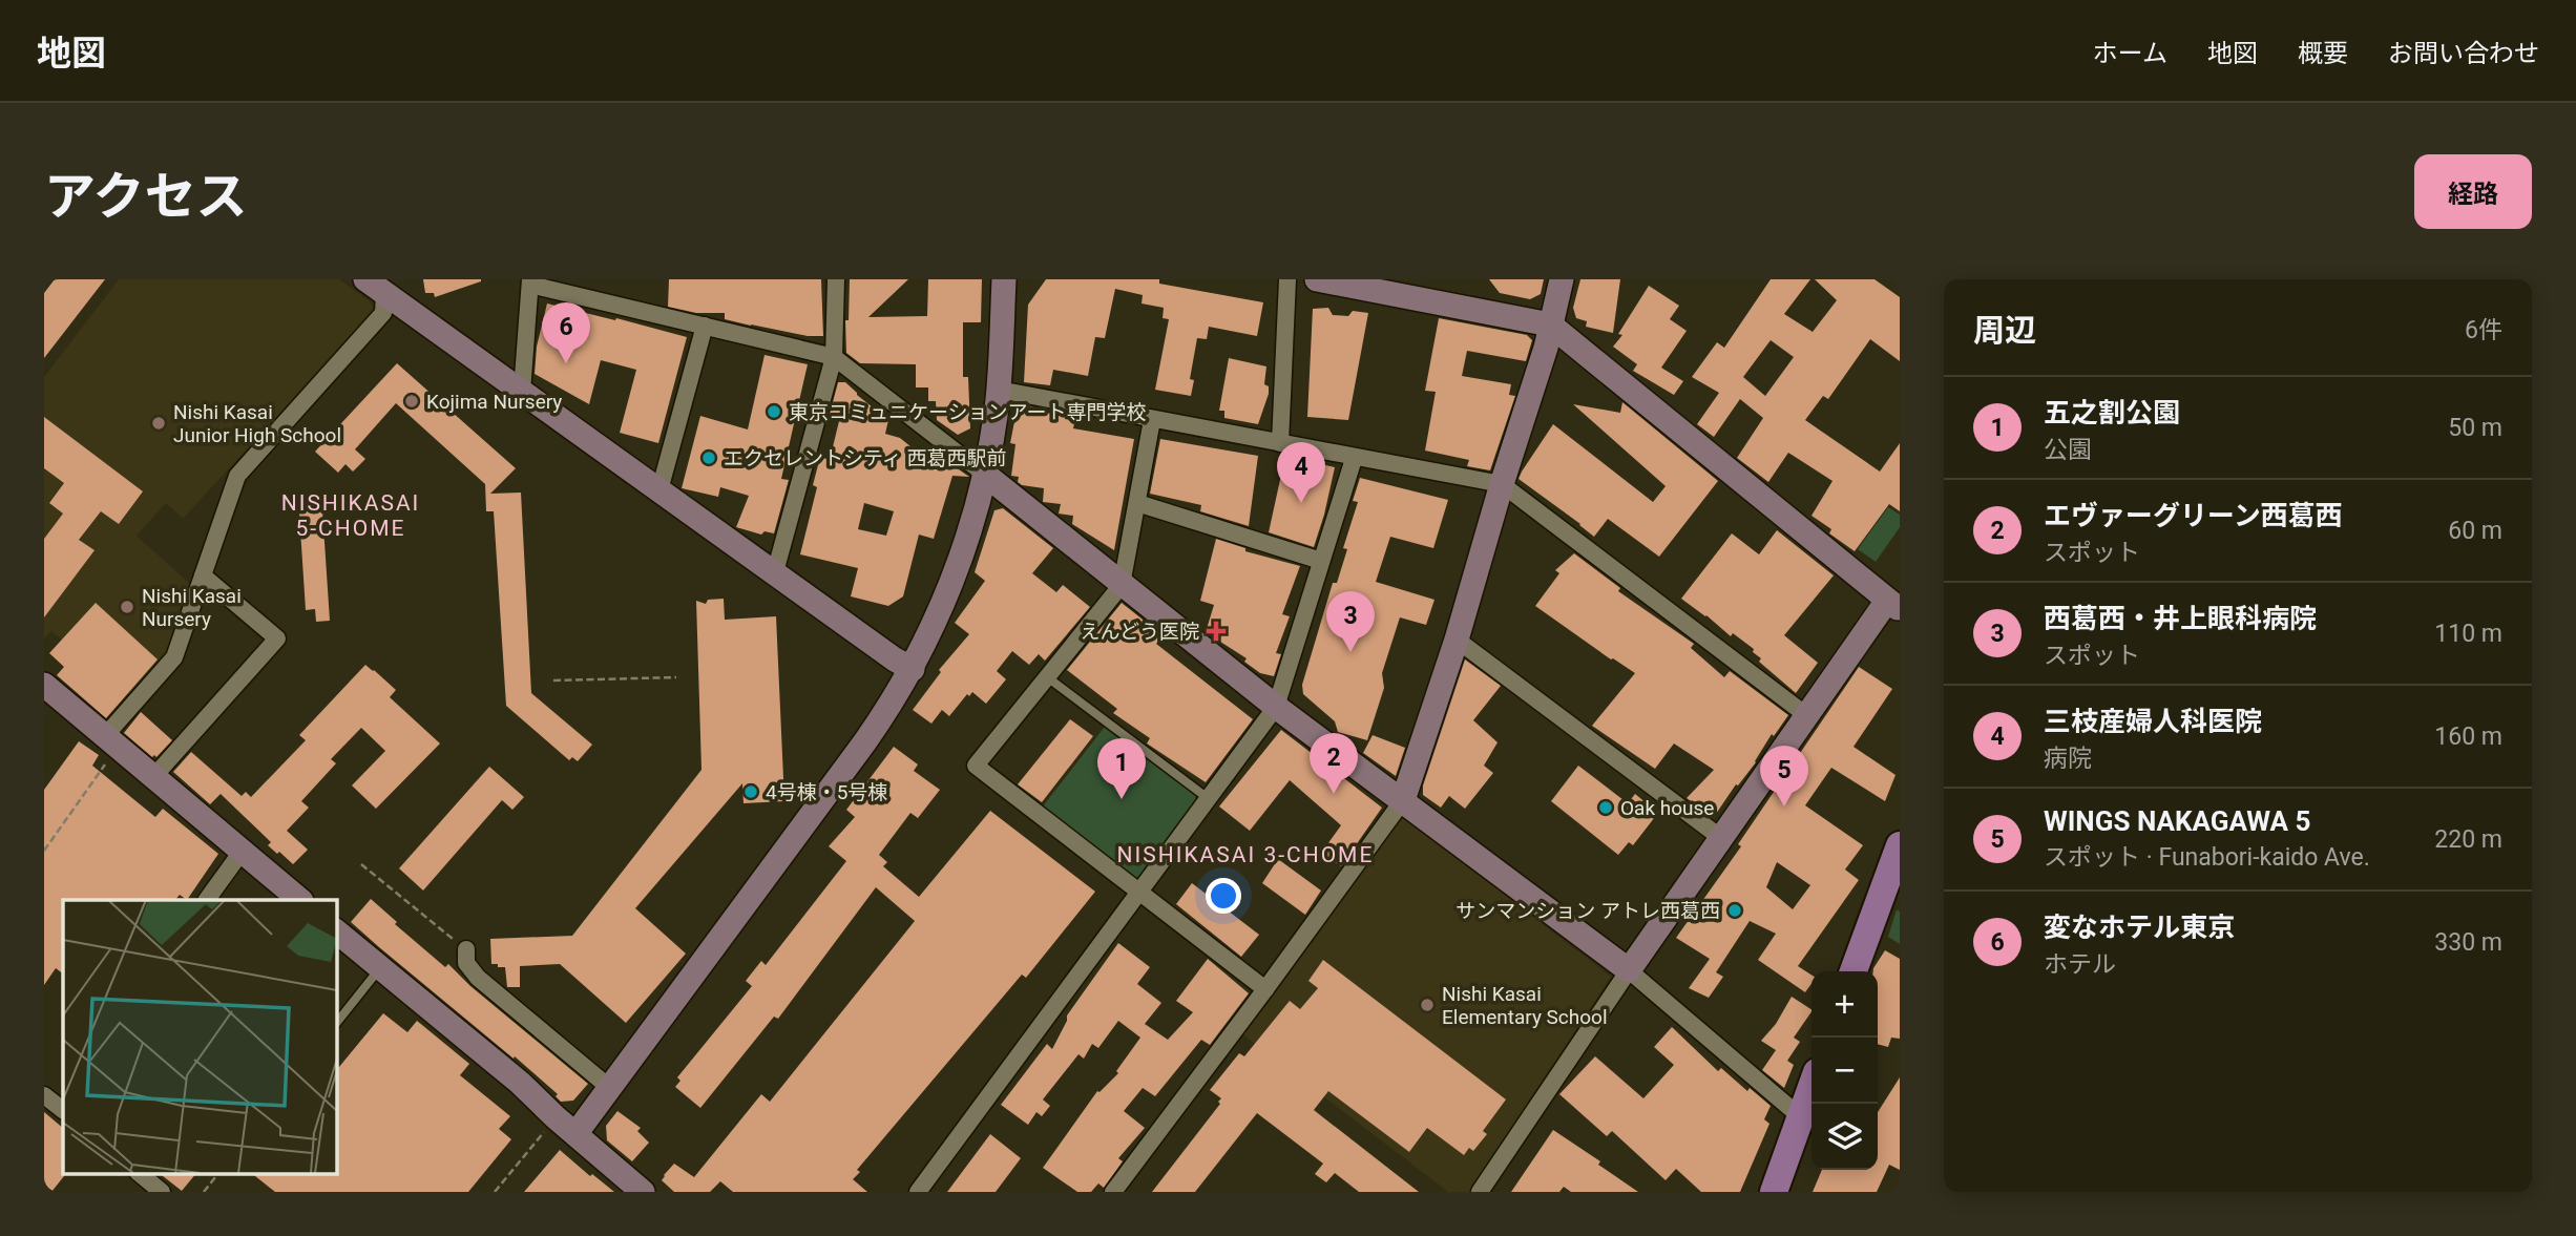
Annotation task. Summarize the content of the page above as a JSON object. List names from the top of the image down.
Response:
{
  "districts": ["NISHIKASAI 5-CHOME", "NISHIKASAI 3-CHOME"],
  "places": {
    "other": [
      "Kojima Nursery",
      "東京コミュニケーションアート専門学校",
      "Nishi Kasai Junior High School",
      "エクセレントシティ 西葛西駅前",
      "Nishi Kasai Nursery",
      "4号棟・5号棟",
      "Oak house",
      "サンマンション アトレ西葛西",
      "Nishi Kasai Elementary School"
    ],
    "health": ["えんどう医院"]
  },
  "page": {
    "header": "地図",
    "nav": [
      "ホーム",
      "地図",
      "概要",
      "お問い合わせ"
    ],
    "title": "アクセス",
    "buttons": "経路",
    "heading": ["周辺", "6件"],
    "pins": [
      "6",
      "4",
      "3",
      "2",
      "1",
      "5"
    ],
    "list": [
      {
        "mark": "1",
        "name": "五之割公園",
        "note": "公園",
        "value": "50 m"
      },
      {
        "mark": "2",
        "name": "エヴァーグリーン西葛西",
        "note": "スポット",
        "value": "60 m"
      },
      {
        "mark": "3",
        "name": "西葛西・井上眼科病院",
        "note": "スポット",
        "value": "110 m"
      },
      {
        "mark": "4",
        "name": "三枝産婦人科医院",
        "note": "病院",
        "value": "160 m"
      },
      {
        "mark": "5",
        "name": "WINGS NAKAGAWA 5",
        "note": "スポット · Funabori-kaido Ave.",
        "value": "220 m"
      },
      {
        "mark": "6",
        "name": "変なホテル東京",
        "note": "ホテル",
        "value": "330 m"
      }
    ],
    "map_buttons": ["+", "−"]
  }
}
